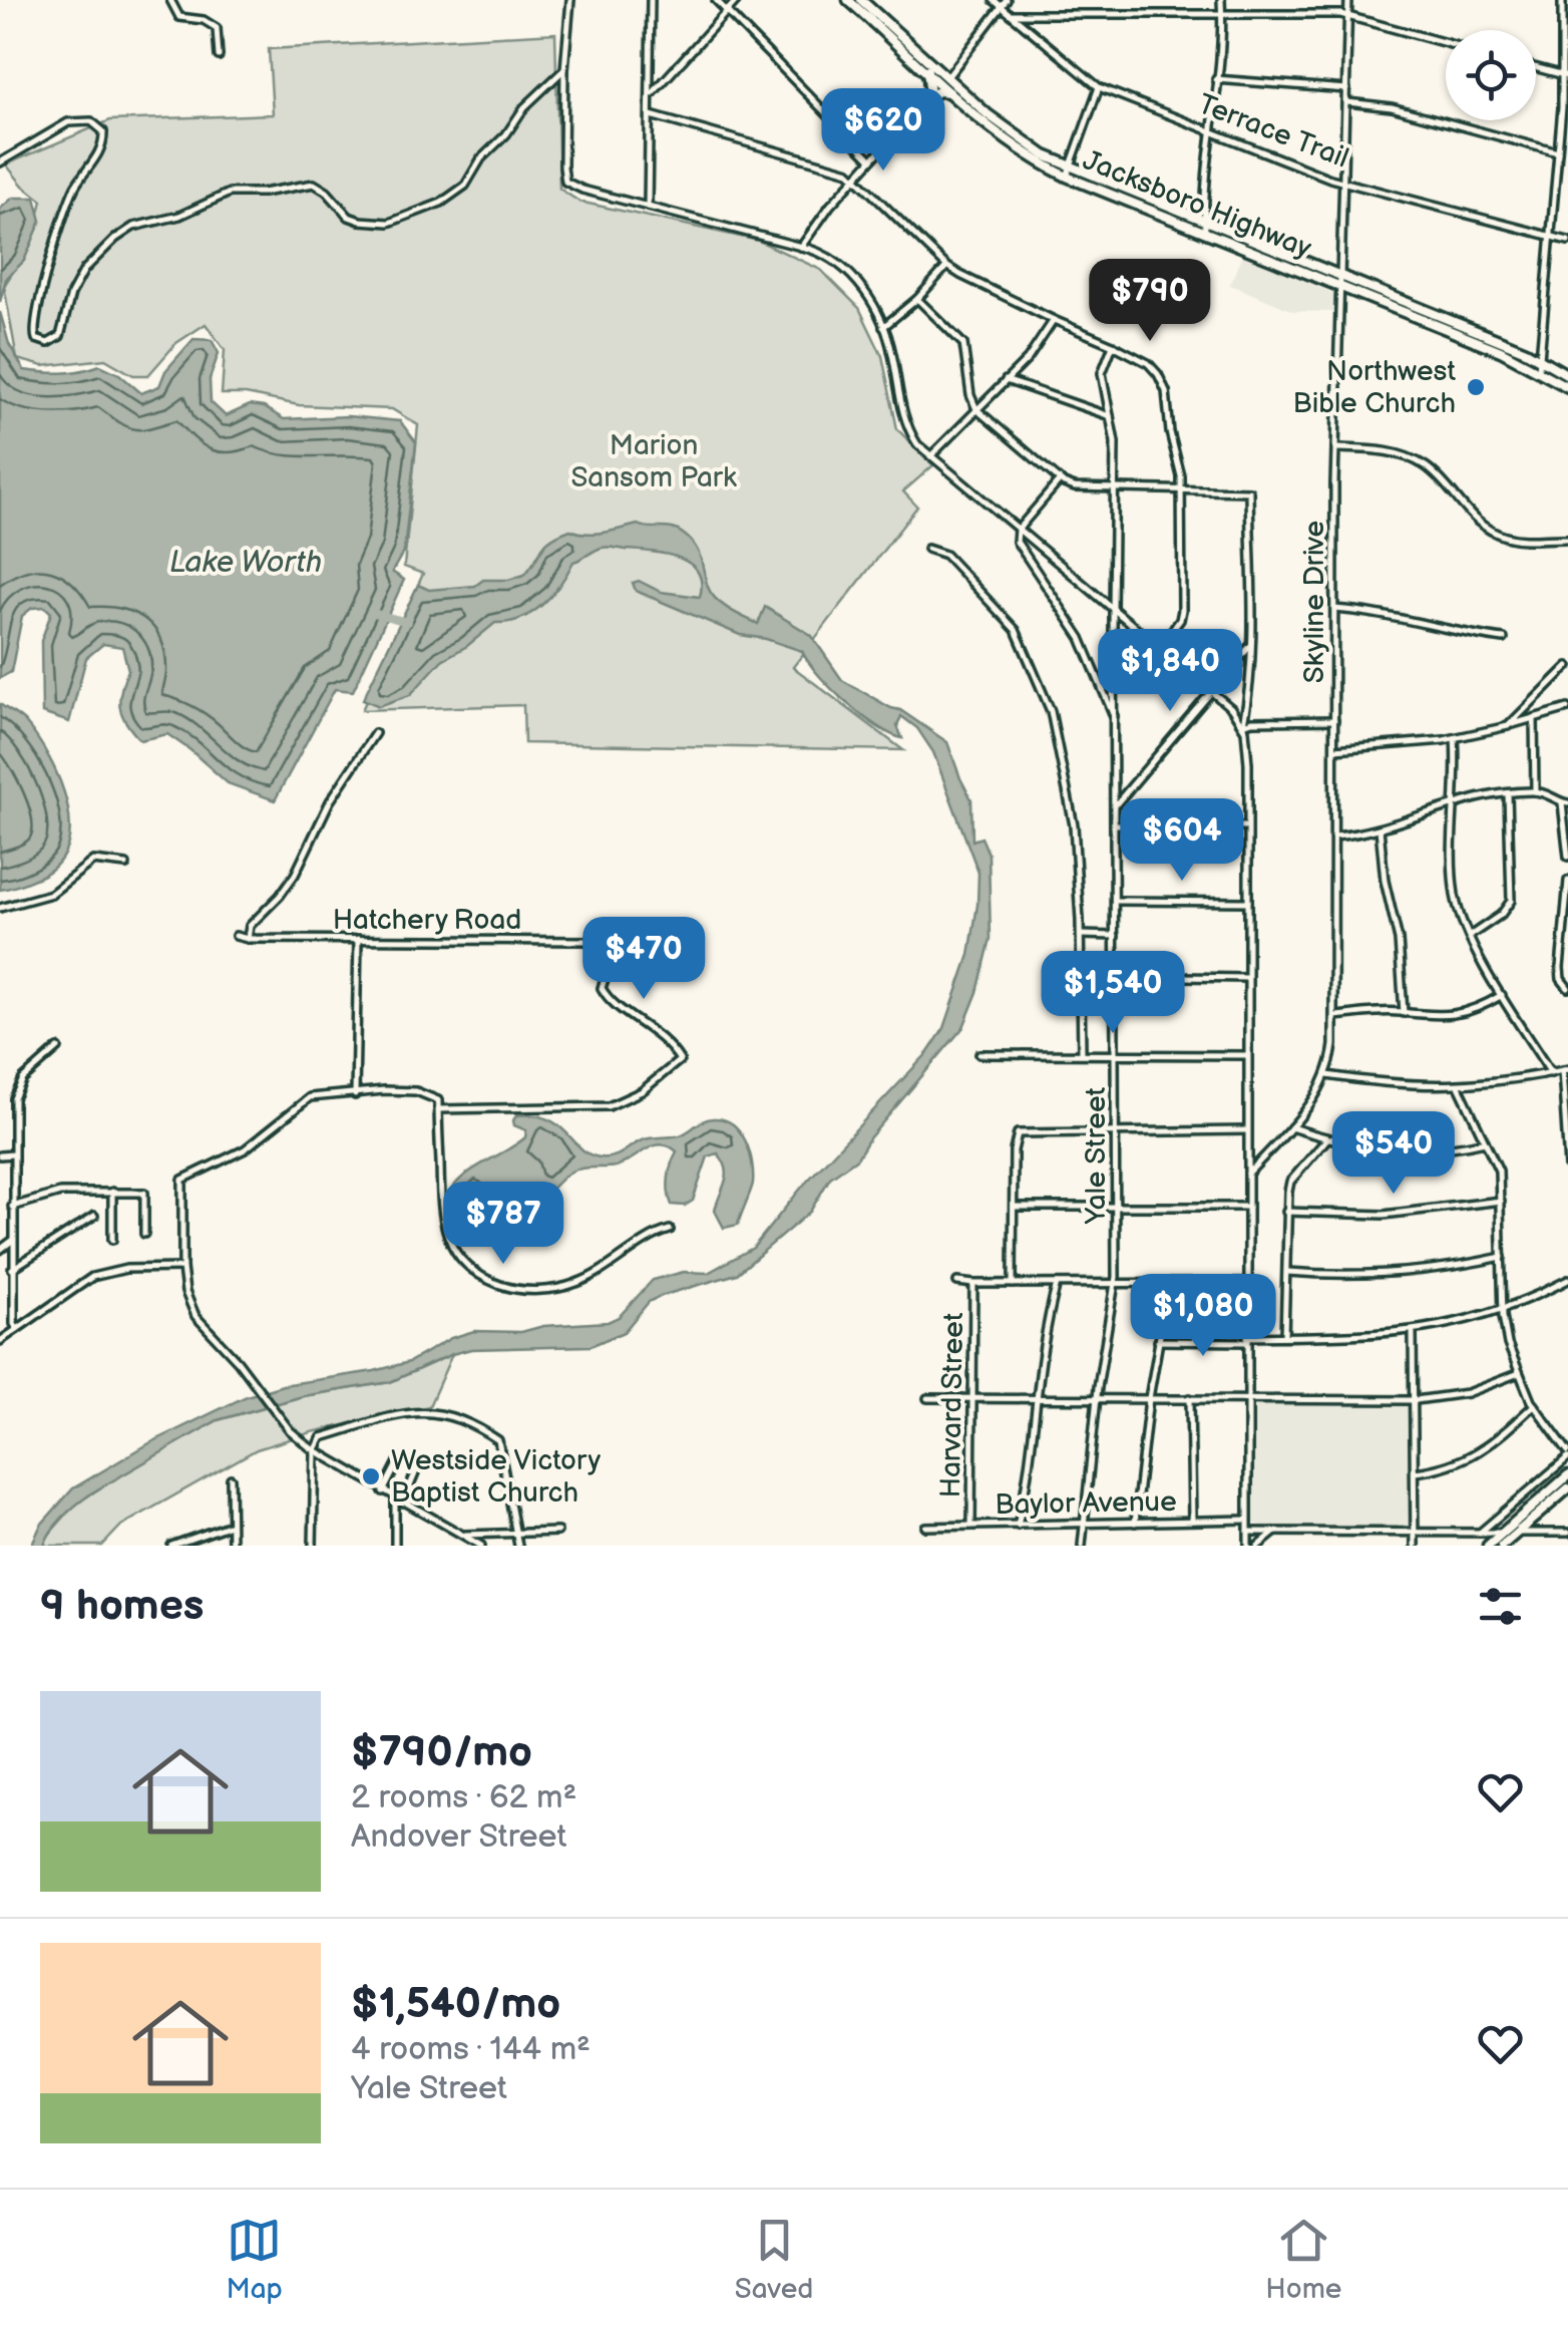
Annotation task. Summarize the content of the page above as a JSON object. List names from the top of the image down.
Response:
{
  "streets": {
    "main road": ["Jacksboro Highway"],
    "street": [
      "Terrace Trail",
      "Skyline Drive",
      "Hatchery Road",
      "Yale Street",
      "Harvard Street",
      "Baylor Avenue"
    ]
  },
  "crossings": [
    ["Terrace Trail", "Skyline Drive"],
    ["Jacksboro Highway", "Skyline Drive"],
    ["Yale Street", "Baylor Avenue"],
    ["Harvard Street", "Baylor Avenue"]
  ],
  "water": ["Lake Worth"],
  "parks": ["Marion Sansom Park"],
  "places": ["Northwest Bible Church", "Westside Victory Baptist Church"],
  "page": {
    "price": [
      "$620",
      "$790",
      "$1,840",
      "$604",
      "$470",
      "$1,540",
      "$540",
      "$787",
      "$1,080"
    ],
    "heading": "9 homes",
    "list": [
      {
        "name": "$790/mo",
        "note": "2 rooms · 62 m² · Andover Street"
      },
      {
        "name": "$1,540/mo",
        "note": "4 rooms · 144 m² · Yale Street"
      }
    ],
    "tabs": ["Map", "Saved", "Home"]
  }
}
